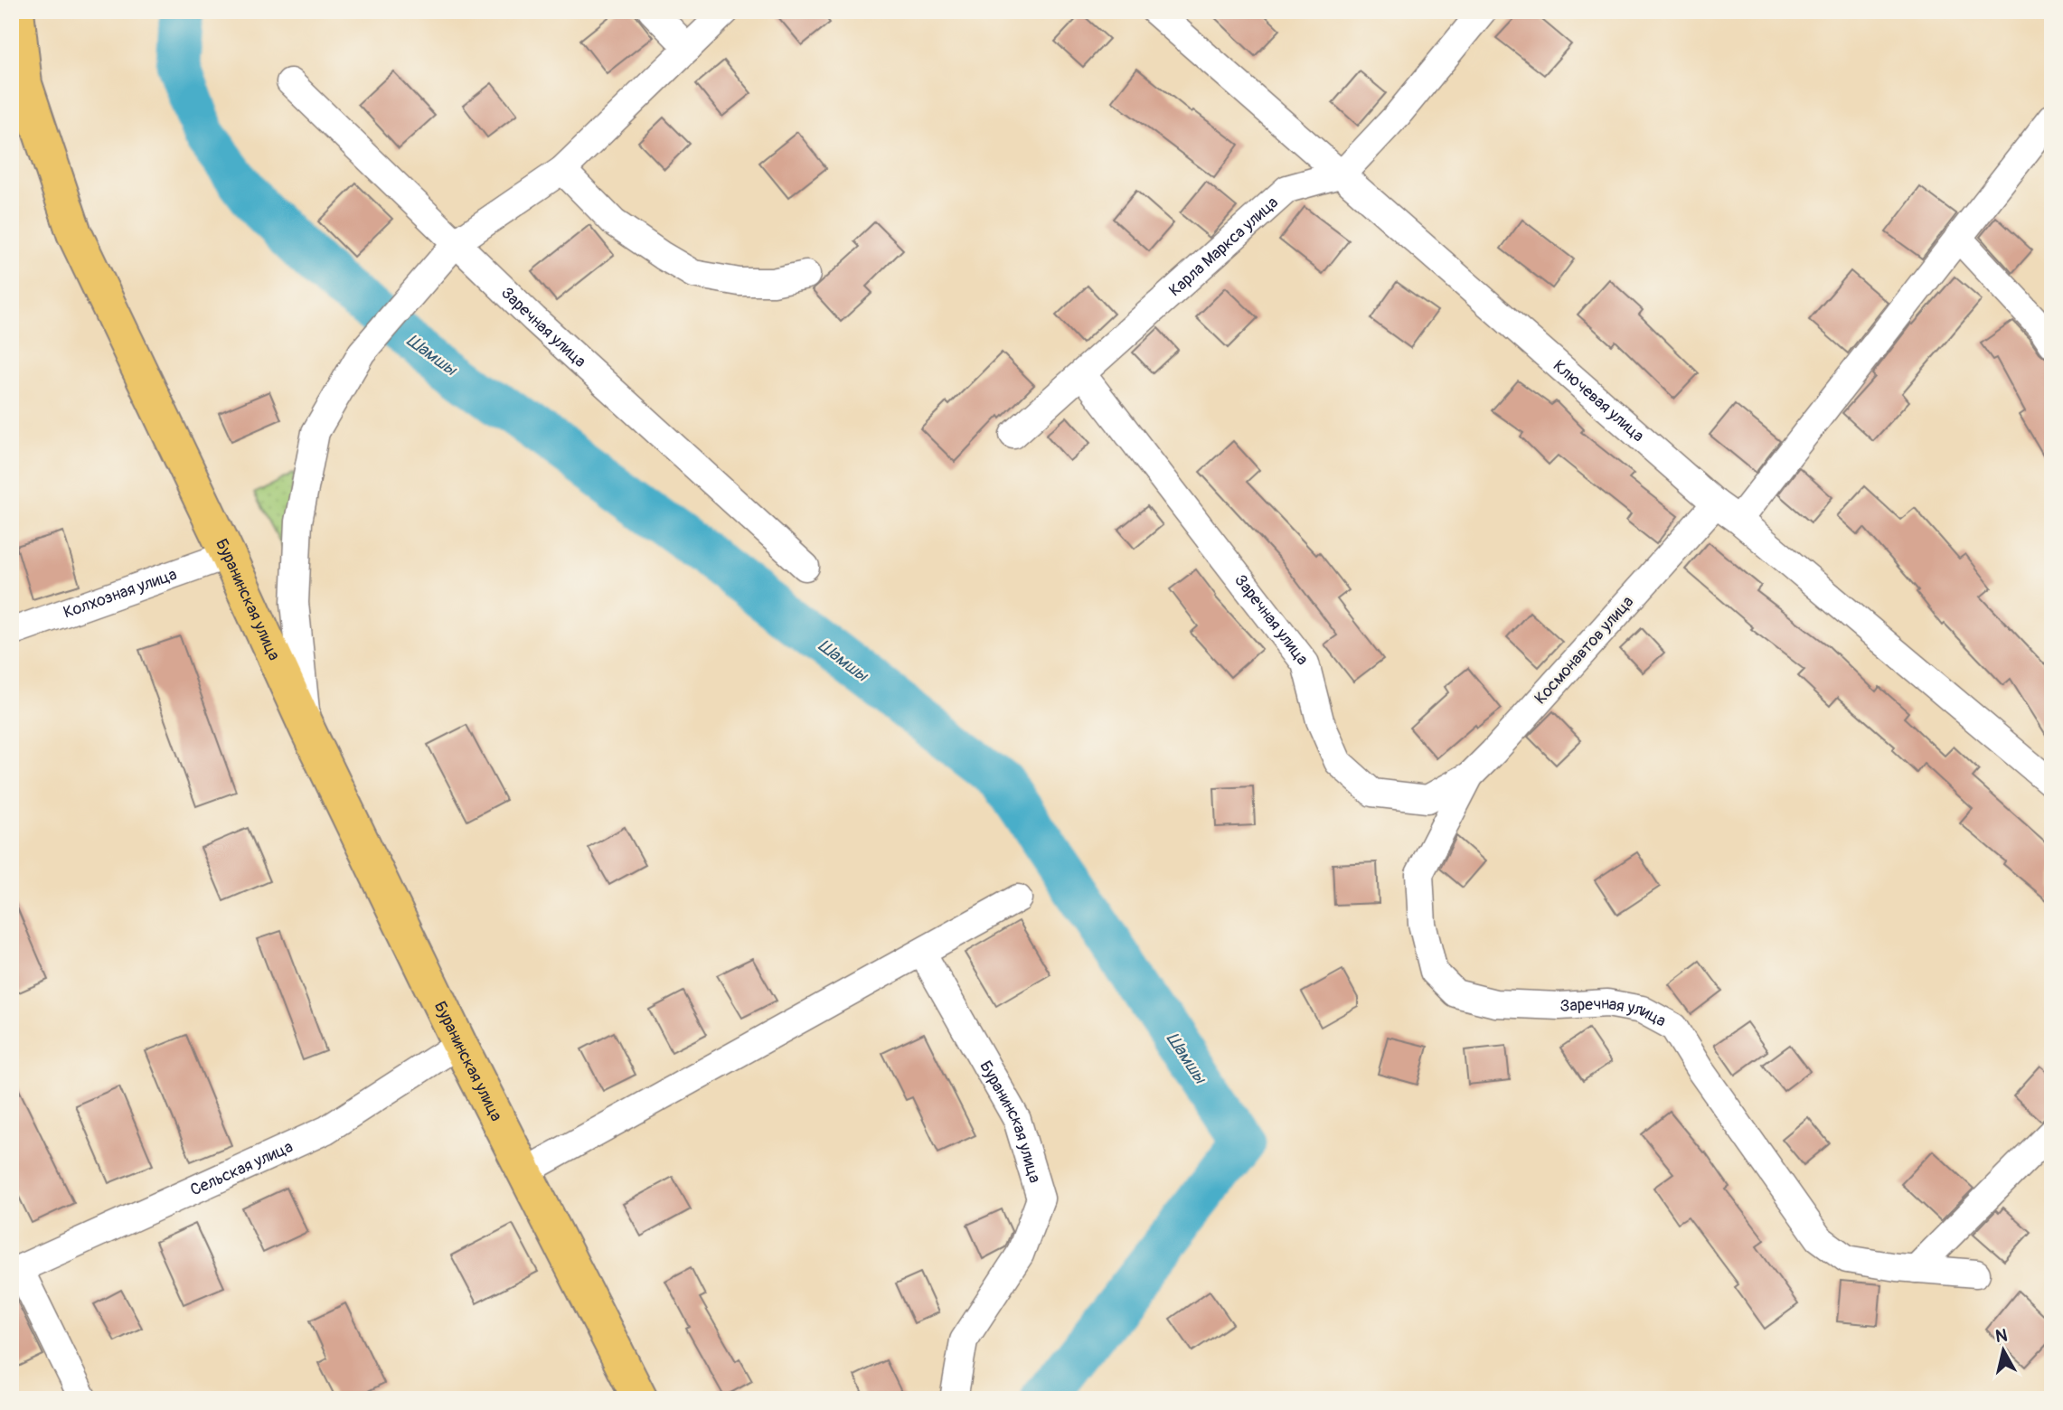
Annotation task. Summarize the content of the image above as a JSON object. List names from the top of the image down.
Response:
{
  "streets": {
    "main road": ["Буранинская улица"],
    "street": [
      "Карла Маркса улица",
      "Заречная улица",
      "Ключевая улица",
      "Колхозная улица",
      "Космонавтов улица",
      "Сельская улица"
    ]
  },
  "crossings": [
    ["Карла Маркса улица", "Заречная улица"],
    ["Карла Маркса улица", "Ключевая улица"],
    ["Заречная улица", "Космонавтов улица"],
    ["Ключевая улица", "Космонавтов улица"],
    ["Колхозная улица", "Буранинская улица"],
    ["Буранинская улица", "Сельская улица"]
  ],
  "water": ["Шамшы"],
  "north": "top"
}
